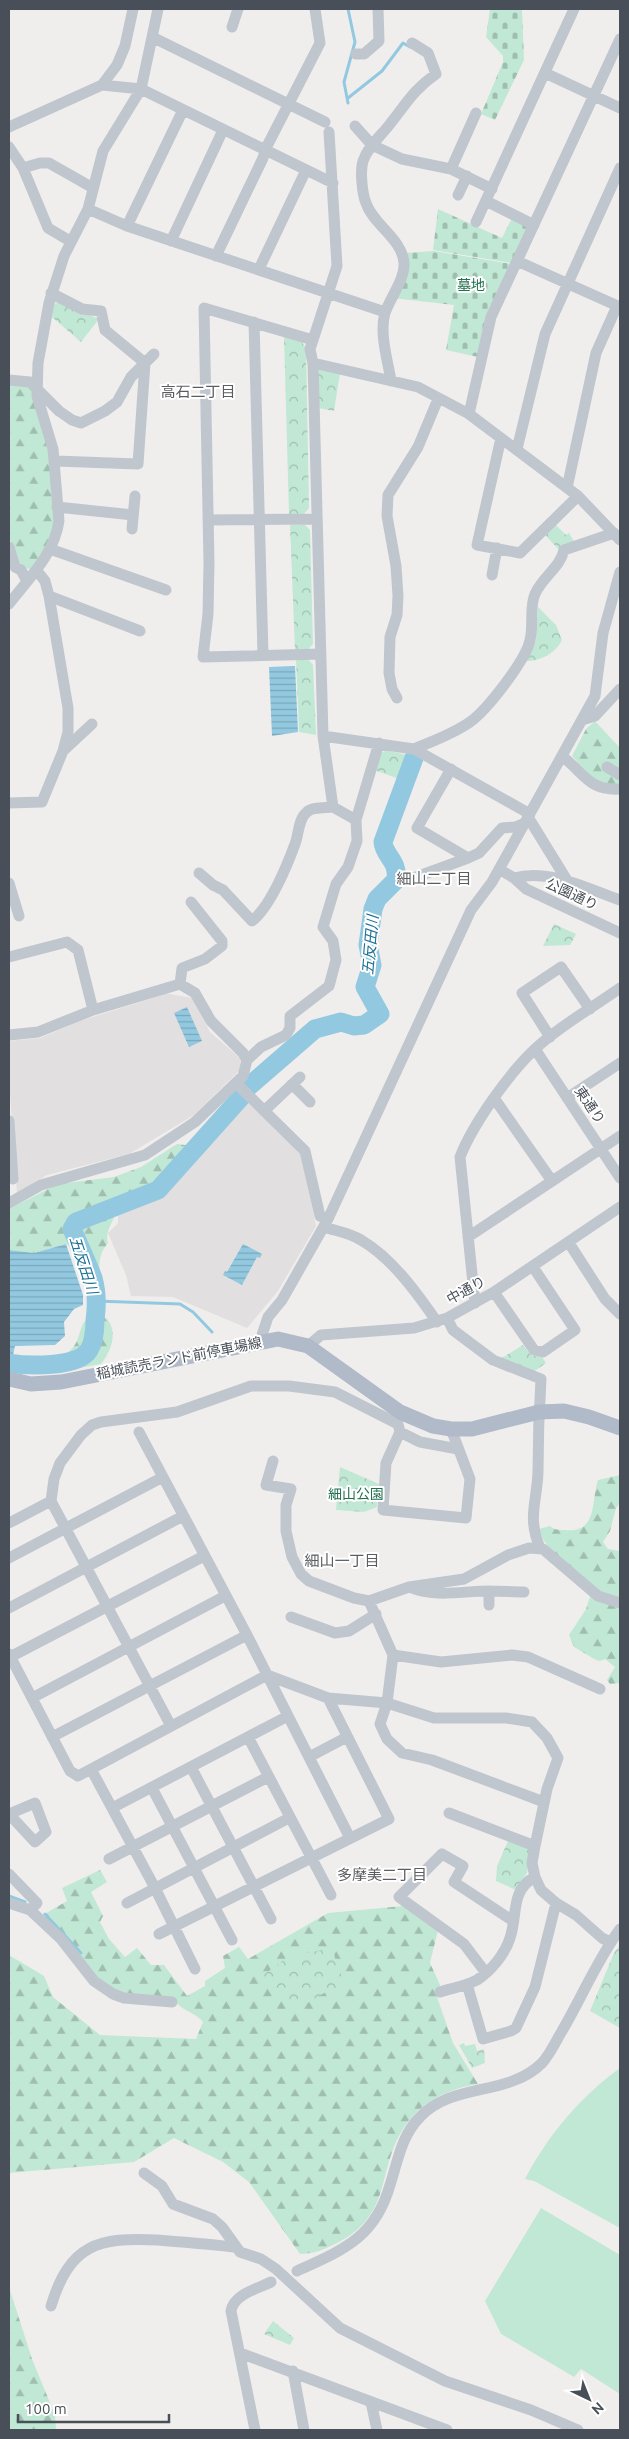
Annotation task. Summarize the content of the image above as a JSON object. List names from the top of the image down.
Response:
{
  "streets": {
    "main road": ["稲城読売ランド前停車場線"],
    "street": ["公園通り", "東通り", "中通り"]
  },
  "crossings": [
    ["中通り", "稲城読売ランド前停車場線"]
  ],
  "districts": [
    "高石二丁目",
    "細山二丁目",
    "細山一丁目",
    "多摩美二丁目"
  ],
  "water": ["五反田川"],
  "parks": ["墓地", "細山公園"],
  "scale_bar": "100 m",
  "north": "bottom right"
}
